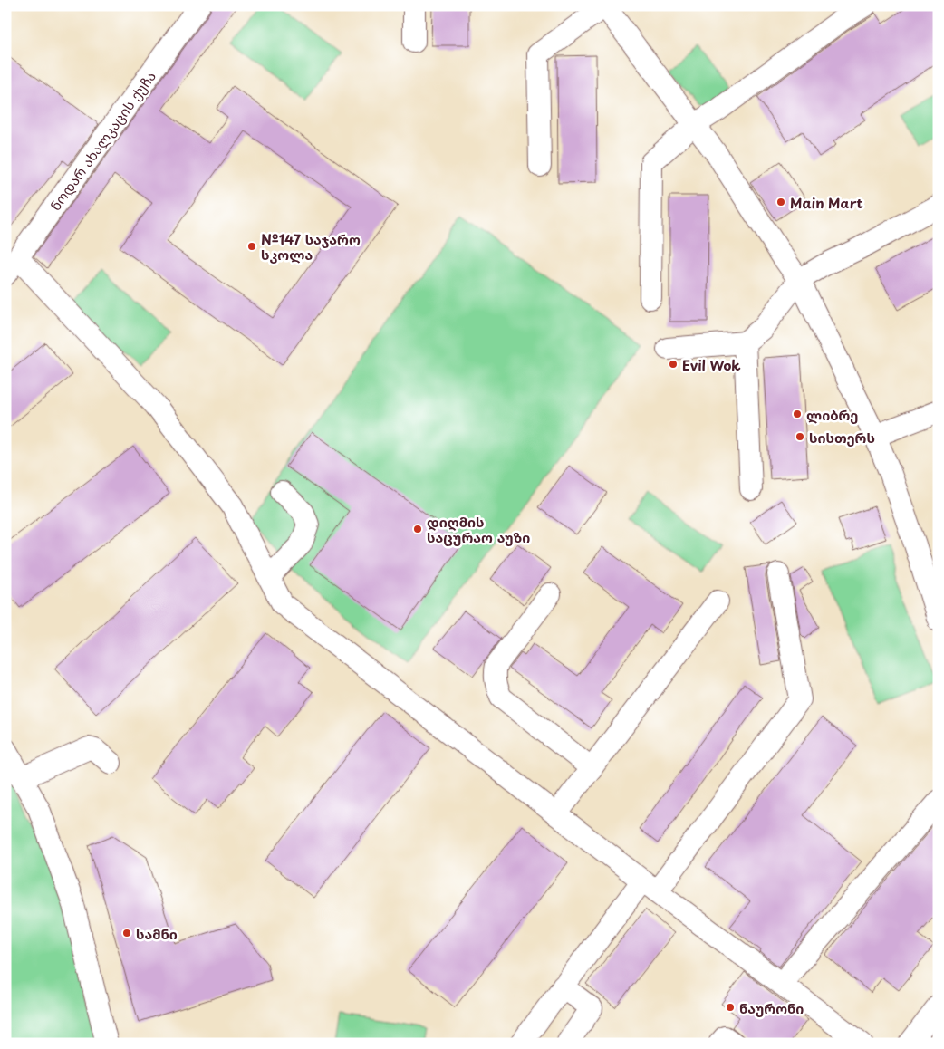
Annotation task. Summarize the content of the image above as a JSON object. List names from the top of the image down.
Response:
{
  "streets": {
    "street": ["ნოდარ ახალკაცის ქუჩა"]
  },
  "places": [
    "Main Mart",
    "№147 საჯარო სკოლა",
    "Evil Wok",
    "ლიბრე",
    "სისთერს",
    "დიღმის საცურაო აუზი",
    "სამნი",
    "ნაურონი"
  ]
}
